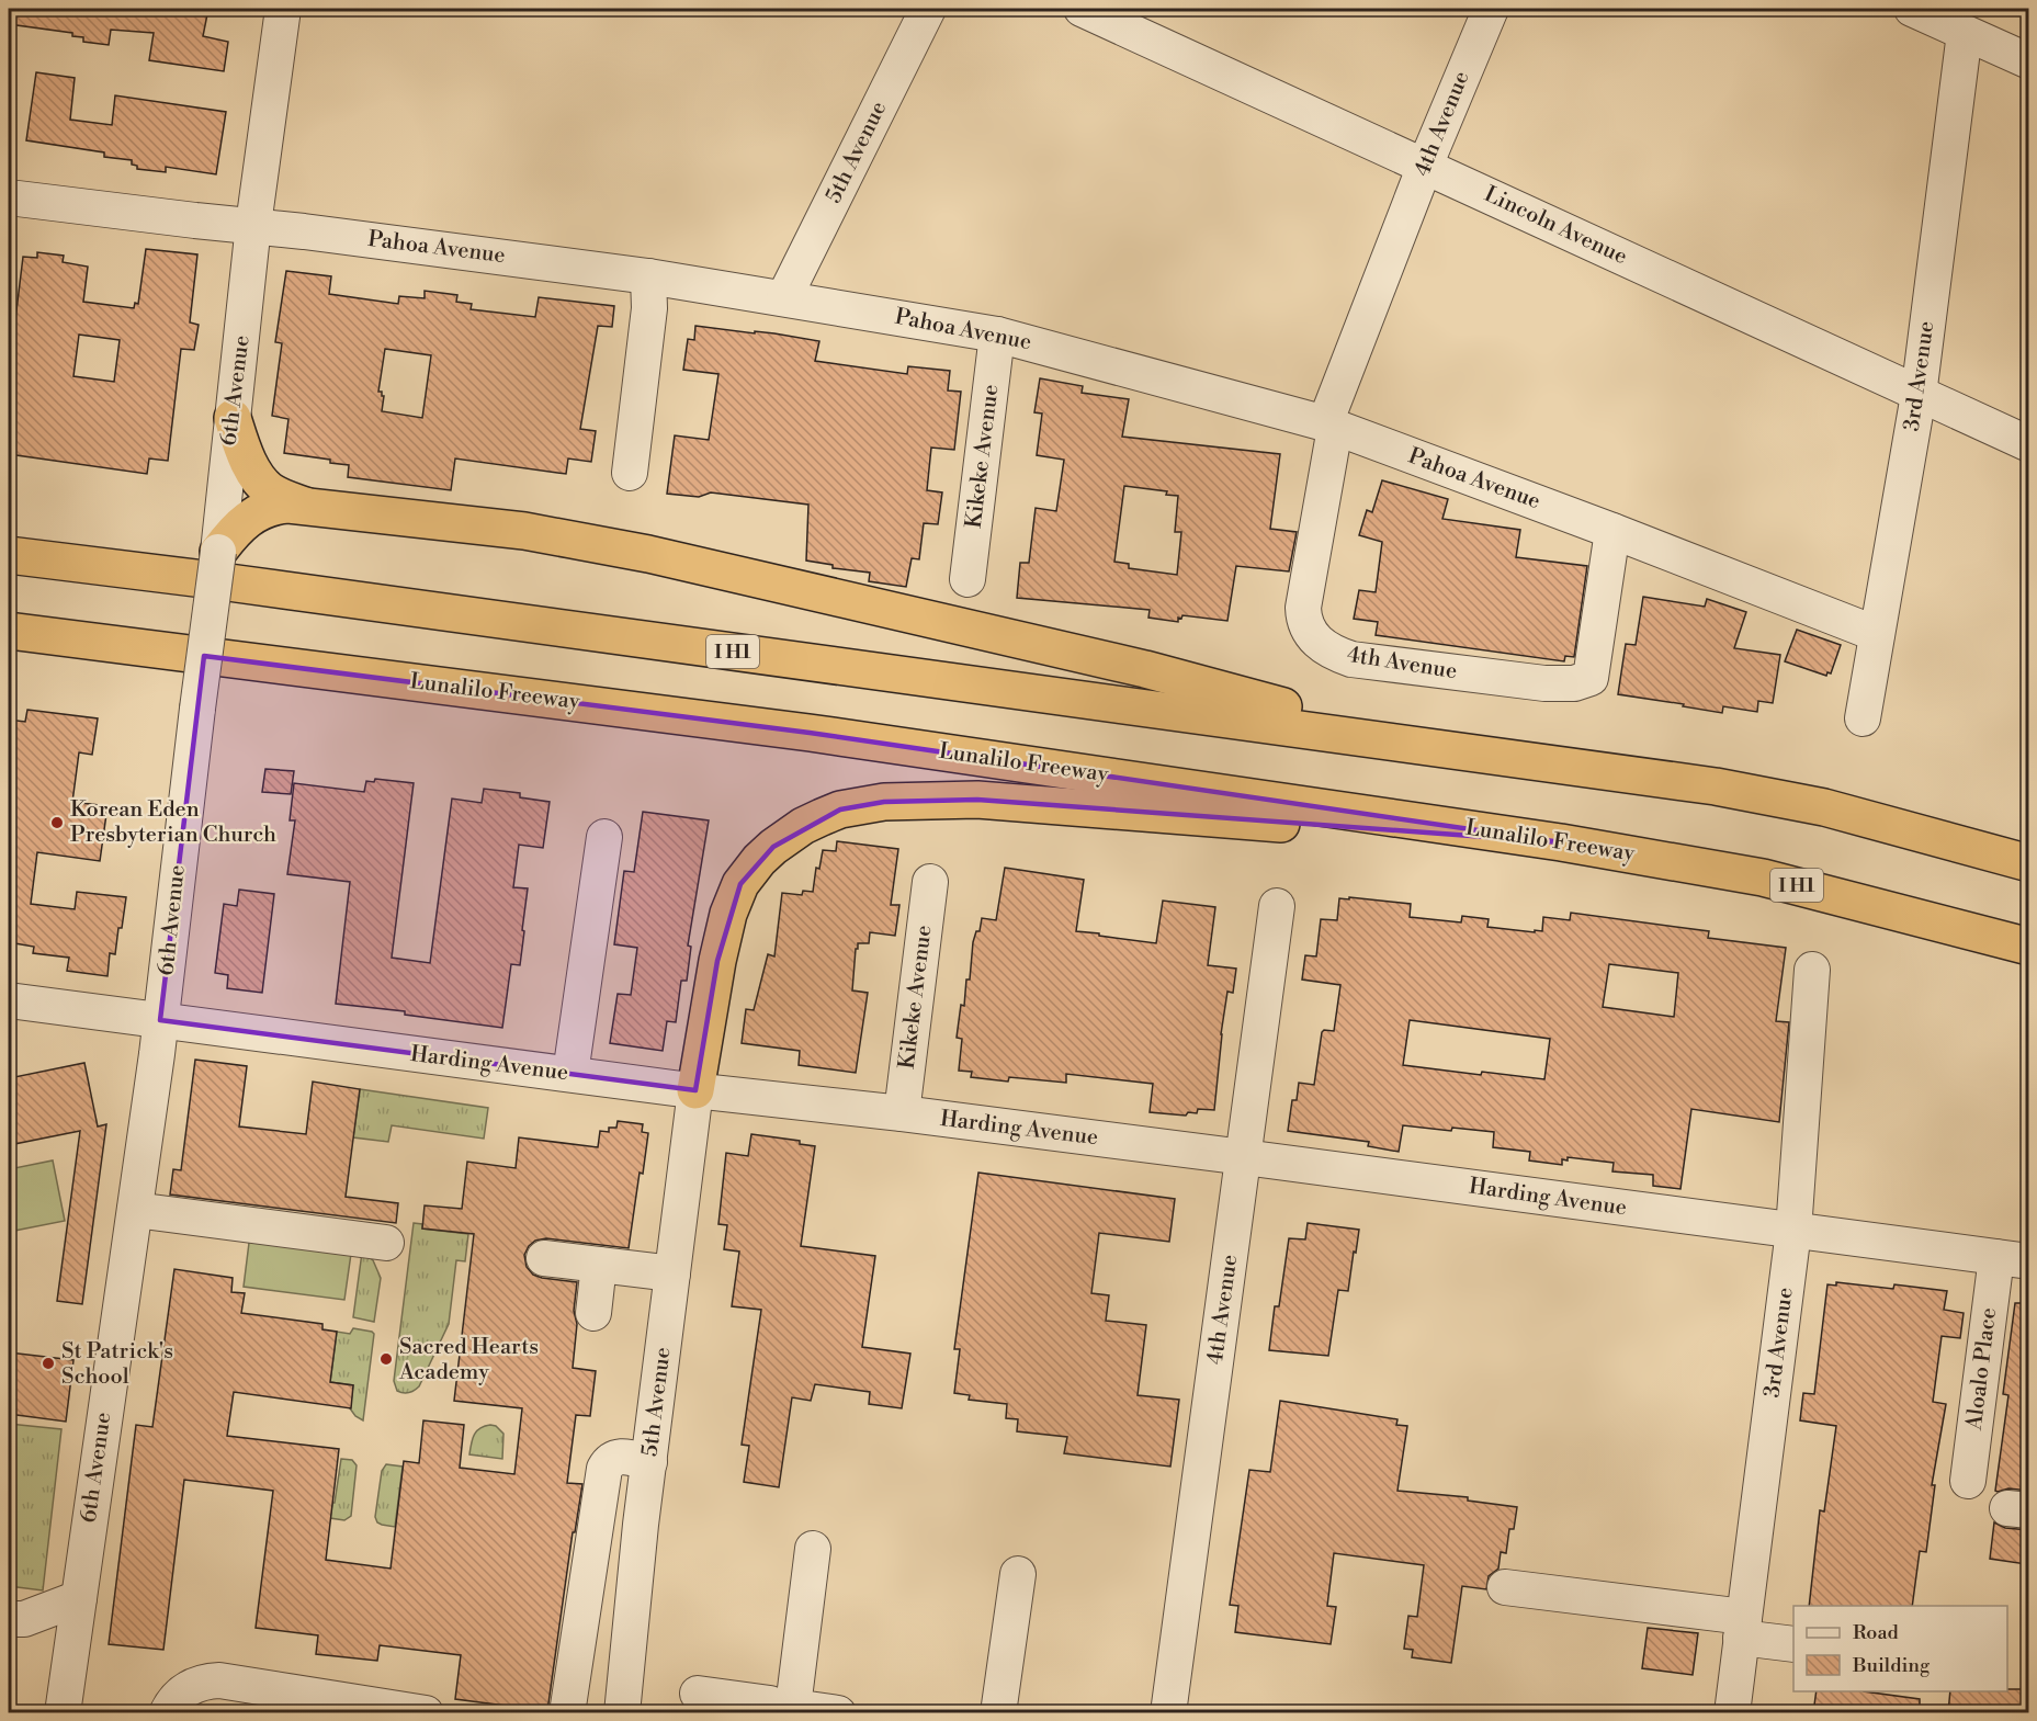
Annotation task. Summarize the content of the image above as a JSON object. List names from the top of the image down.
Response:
{
  "streets": {
    "highway": ["I H1", "Lunalilo Freeway"],
    "street": [
      "4th Avenue",
      "5th Avenue",
      "Lincoln Avenue",
      "Pahoa Avenue",
      "3rd Avenue",
      "6th Avenue",
      "Kikeke Avenue",
      "Harding Avenue",
      "Aloalo Place"
    ]
  },
  "crossings": [
    ["4th Avenue", "Lincoln Avenue"],
    ["4th Avenue", "Pahoa Avenue"],
    ["4th Avenue", "Harding Avenue"],
    ["5th Avenue", "Pahoa Avenue"],
    ["5th Avenue", "Harding Avenue"],
    ["Lincoln Avenue", "3rd Avenue"],
    ["Pahoa Avenue", "3rd Avenue"],
    ["Pahoa Avenue", "6th Avenue"],
    ["Pahoa Avenue", "Kikeke Avenue"],
    ["3rd Avenue", "Harding Avenue"],
    ["6th Avenue", "Harding Avenue"],
    ["Kikeke Avenue", "Harding Avenue"],
    ["Harding Avenue", "Aloalo Place"]
  ],
  "places": ["Korean Eden Presbyterian Church", "Sacred Hearts Academy", "St Patrick's School"],
  "legend": ["Road", "Building"]
}
